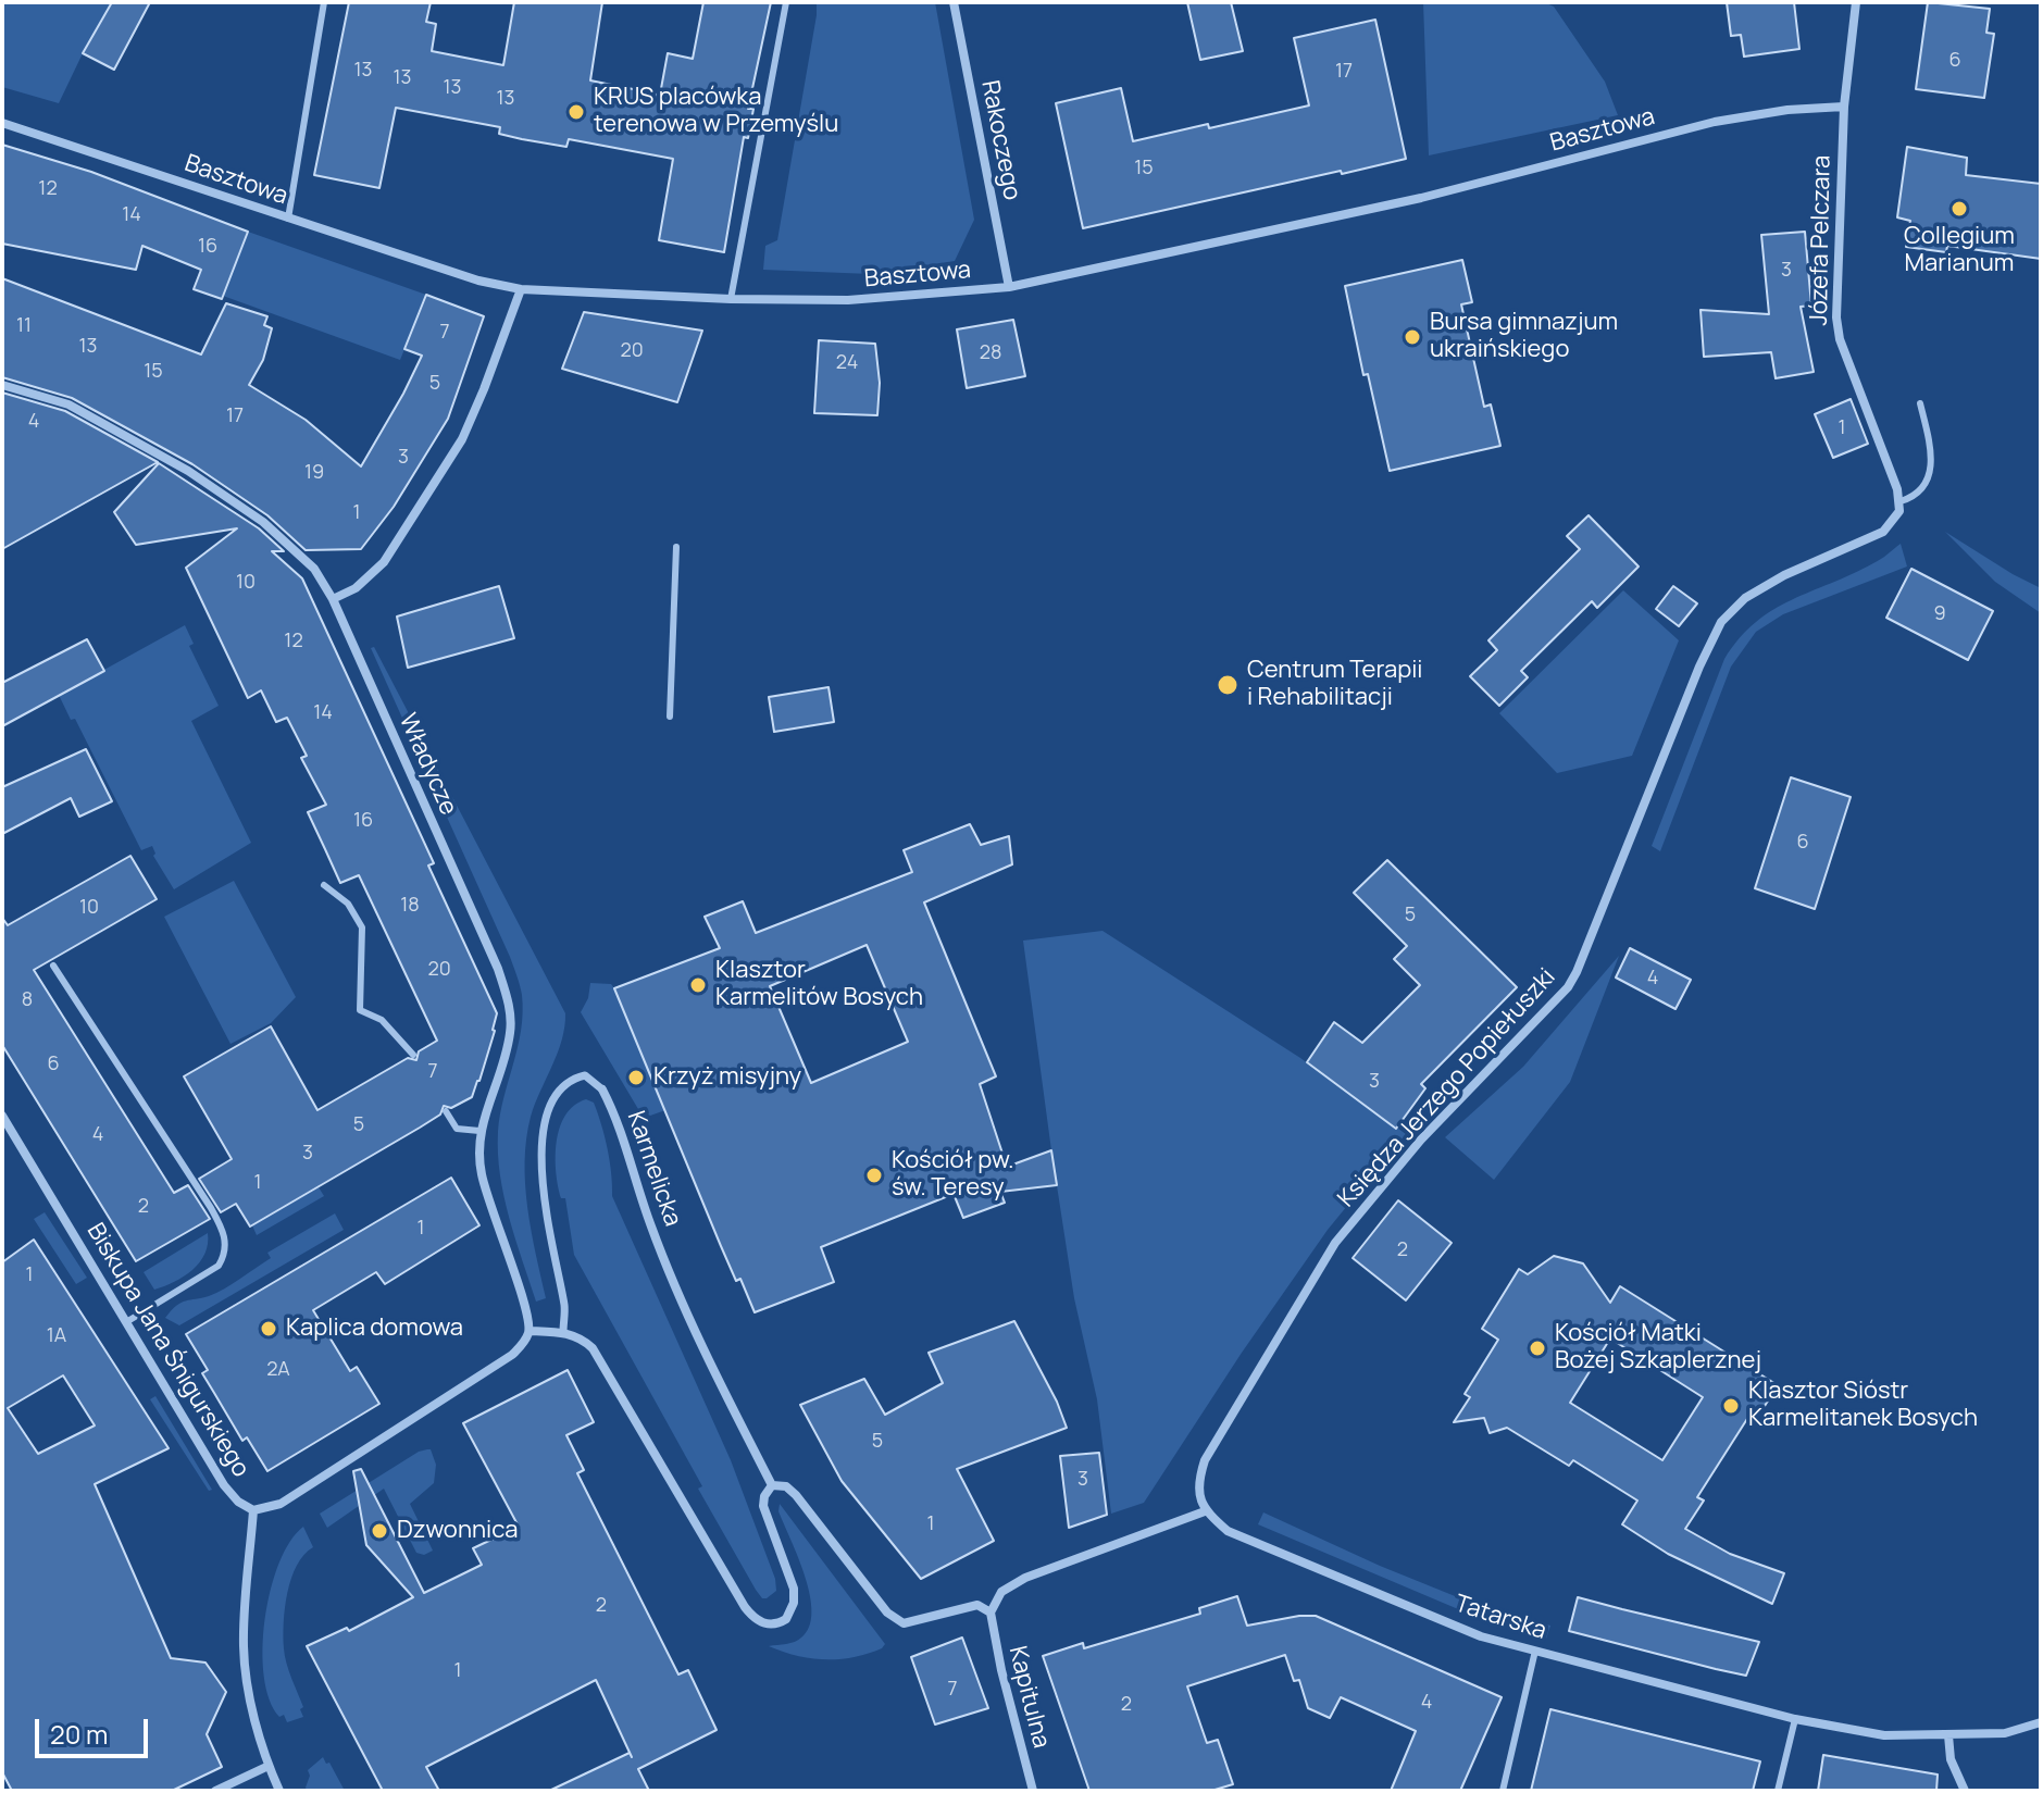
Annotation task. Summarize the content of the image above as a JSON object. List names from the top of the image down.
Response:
{
  "streets": {
    "street": [
      "Basztowa",
      "Rakoczego",
      "Józefa Pelczara",
      "Władycze",
      "Księdza Jerzego Popiełuszki",
      "Karmelicka",
      "Biskupa Jana Śnigurskiego",
      "Tatarska",
      "Kapitulna"
    ]
  },
  "crossings": [
    ["Basztowa", "Rakoczego"],
    ["Basztowa", "Józefa Pelczara"],
    ["Józefa Pelczara", "Księdza Jerzego Popiełuszki"],
    ["Księdza Jerzego Popiełuszki", "Tatarska"],
    ["Karmelicka", "Kapitulna"]
  ],
  "places": [
    "KRUS placówka terenowa w Przemyślu",
    "Collegium Marianum",
    "Bursa gimnazjum ukraińskiego",
    "Centrum Terapii i Rehabilitacji",
    "Klasztor Karmelitów Bosych",
    "Krzyż misyjny",
    "Kościół pw. św. Teresy",
    "Kaplica domowa",
    "Kościół Matki Bożej Szkaplerznej",
    "Klasztor Sióstr Karmelitanek Bosych",
    "Dzwonnica"
  ],
  "house_numbers": [
    "6",
    "13",
    "17",
    "13",
    "13",
    "13",
    "15",
    "12",
    "14",
    "16",
    "3",
    "11",
    "7",
    "13",
    "20",
    "28",
    "24",
    "15",
    "5",
    "17",
    "4",
    "1",
    "3",
    "19",
    "1",
    "10",
    "9",
    "12",
    "14",
    "16",
    "6",
    "18",
    "10",
    "5",
    "20",
    "4",
    "8",
    "6",
    "7",
    "3",
    "5",
    "4",
    "3",
    "1",
    "2",
    "1",
    "2",
    "1",
    "1A",
    "2A",
    "5",
    "3",
    "1",
    "2",
    "1",
    "7",
    "4",
    "2"
  ],
  "scale_bar": "20 m"
}
